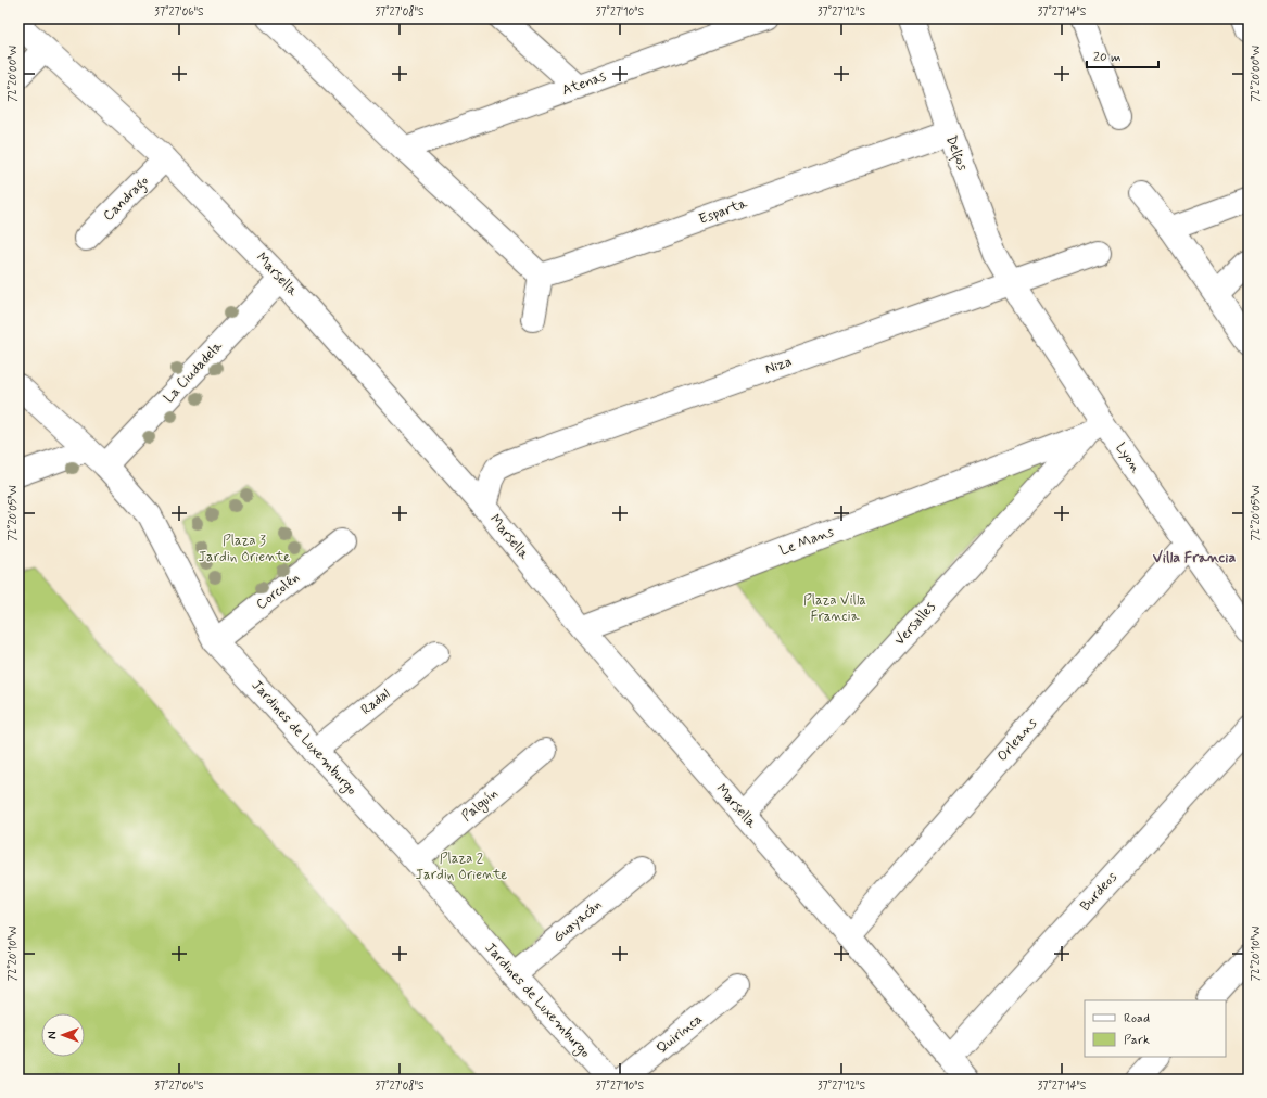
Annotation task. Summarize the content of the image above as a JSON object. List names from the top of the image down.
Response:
{
  "streets": {
    "street": [
      "Atenas",
      "Delfos",
      "Candrago",
      "Esparta",
      "Marsella",
      "Niza",
      "La Ciudadela",
      "Lyon",
      "Le Mans",
      "Corcolén",
      "Versalles",
      "Radal",
      "Jardines de Luxemburgo",
      "Orleans",
      "Palguín",
      "Burdeos",
      "Guayacán",
      "Quirinca"
    ]
  },
  "crossings": [
    ["Delfos", "Esparta"],
    ["Delfos", "Niza"],
    ["Delfos", "Lyon"],
    ["Candrago", "Marsella"],
    ["Marsella", "Niza"],
    ["Marsella", "La Ciudadela"],
    ["Marsella", "Le Mans"],
    ["Marsella", "Versalles"],
    ["Marsella", "Orleans"],
    ["Marsella", "Burdeos"],
    ["Niza", "Lyon"],
    ["La Ciudadela", "Jardines de Luxemburgo"],
    ["Lyon", "Le Mans"],
    ["Lyon", "Versalles"],
    ["Lyon", "Orleans"],
    ["Le Mans", "Versalles"],
    ["Corcolén", "Jardines de Luxemburgo"],
    ["Radal", "Jardines de Luxemburgo"],
    ["Jardines de Luxemburgo", "Palguín"],
    ["Jardines de Luxemburgo", "Guayacán"]
  ],
  "districts": ["Villa Francia"],
  "parks": ["Plaza 3 Jardin Oriente", "Plaza Villa Francia", "Plaza 2 Jardin Oriente"],
  "legend": ["Road", "Park"],
  "scale_bar": "20 m",
  "north": "left",
  "coordinates": [
    "37°27'06\"S",
    "37°27'08\"S",
    "37°27'10\"S",
    "37°27'12\"S",
    "37°27'14\"S",
    "72°20'00\"W",
    "72°20'05\"W",
    "72°20'10\"W"
  ]
}
